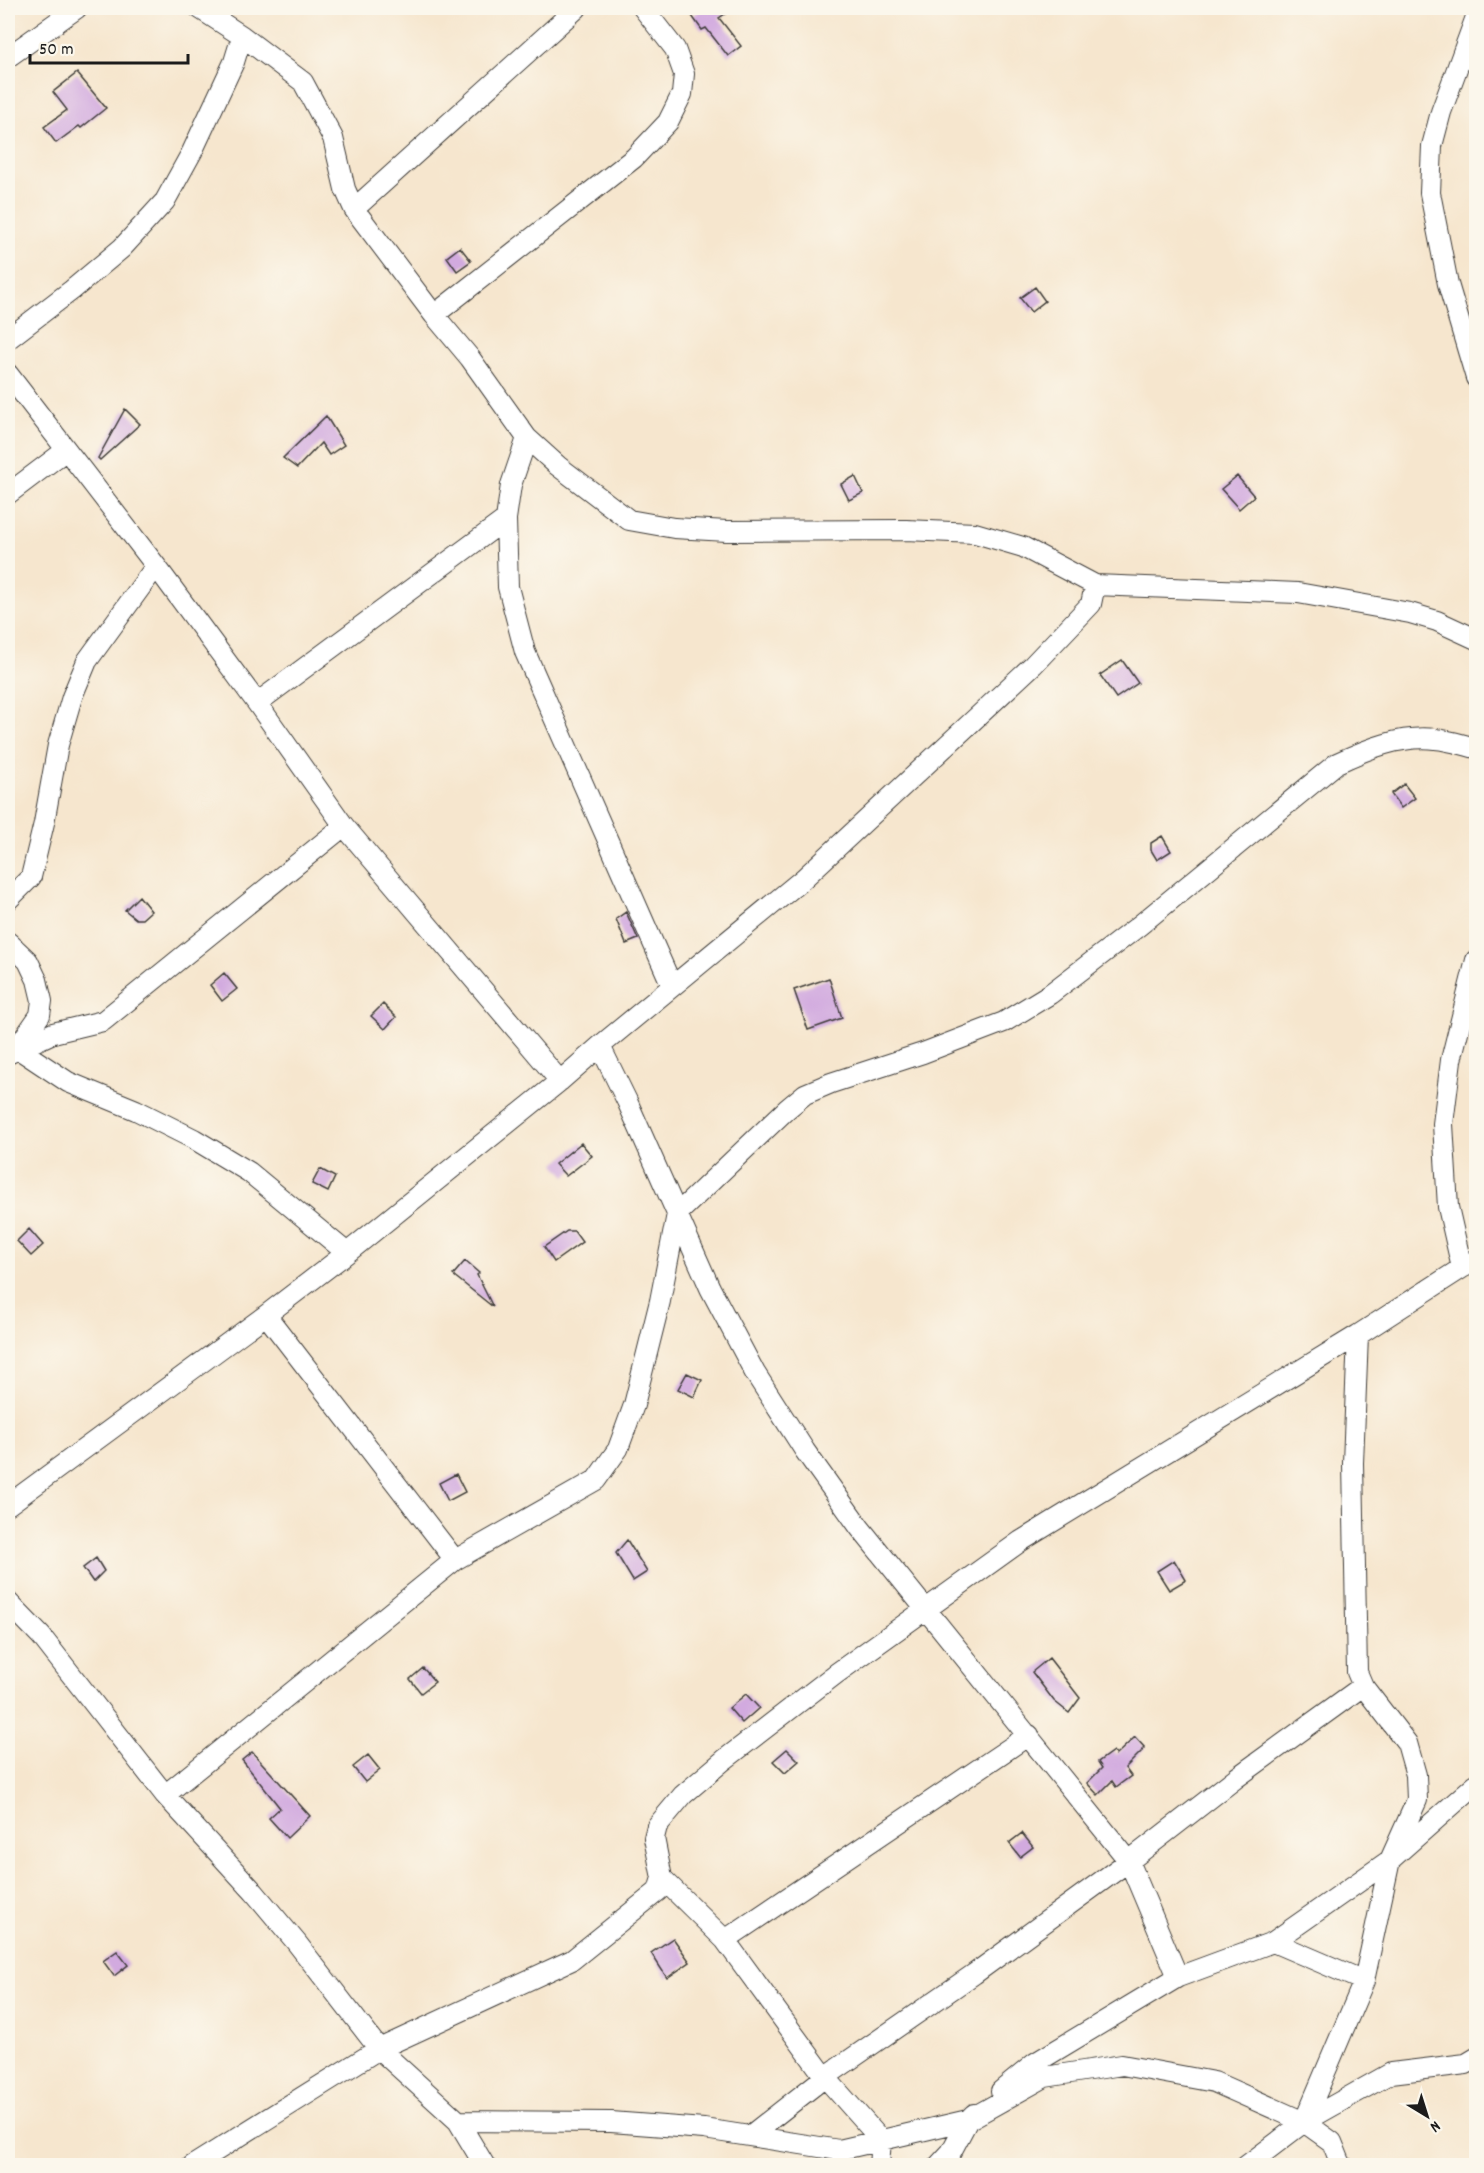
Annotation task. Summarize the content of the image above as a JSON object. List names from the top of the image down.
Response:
{
  "scale_bar": "50 m",
  "north": "bottom right"
}
